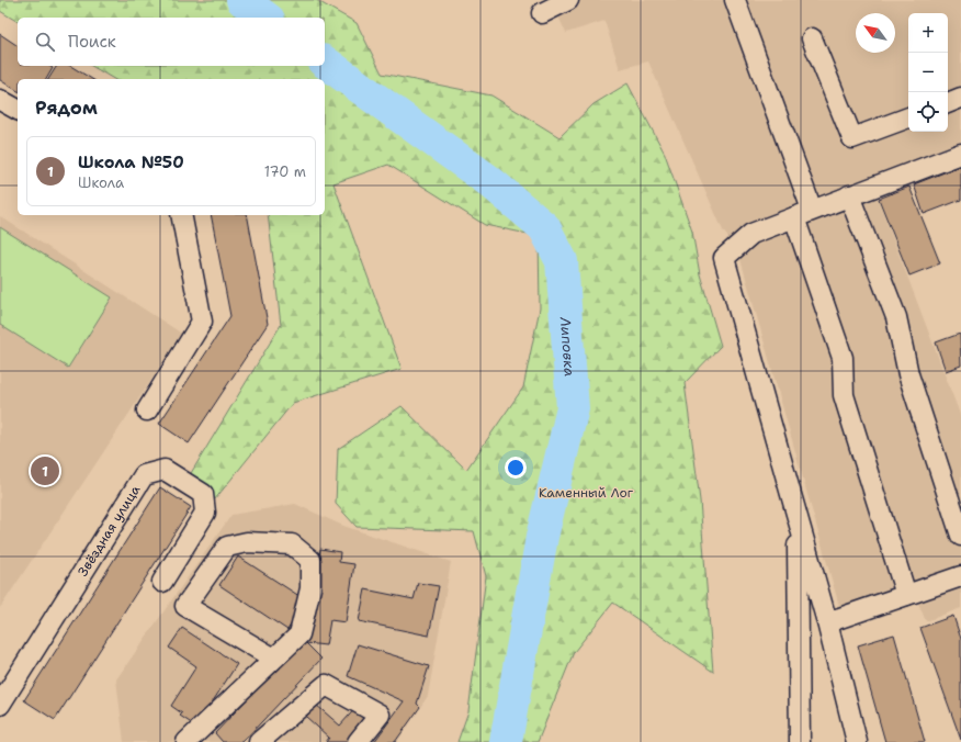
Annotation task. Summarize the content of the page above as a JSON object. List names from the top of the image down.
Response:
{
  "streets": {
    "street": ["Звёздная улица"]
  },
  "water": ["Липовка"],
  "parks": ["Каменный Лог"],
  "north": "top left",
  "page": {
    "map_buttons": ["+", "−"],
    "search": "Поиск",
    "heading": "Рядом",
    "list": [
      {
        "mark": "1",
        "name": "Школа №50",
        "note": "Школа",
        "value": "170 m"
      }
    ],
    "pins": "1"
  }
}
